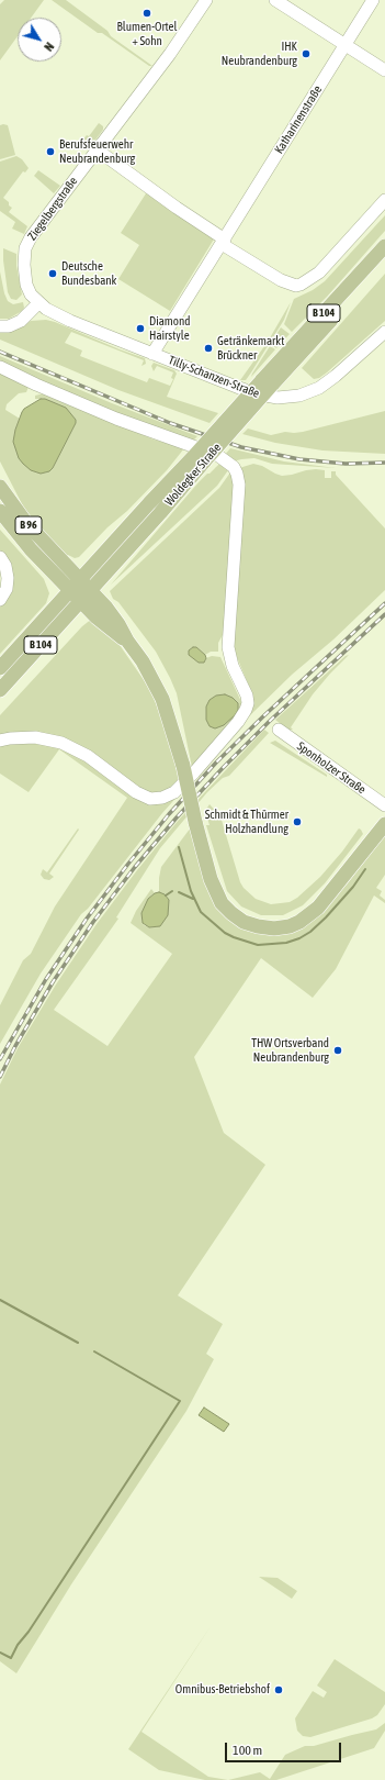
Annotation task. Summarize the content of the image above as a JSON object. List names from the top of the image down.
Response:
{
  "streets": {
    "main road": ["B 104", "Woldegker Straße", "B 96"],
    "street": [
      "Katharinenstraße",
      "Ziegelbergstraße",
      "Tilly-Schanzen-Straße",
      "Sponholzer Straße"
    ]
  },
  "crossings": [
    ["Katharinenstraße", "Ziegelbergstraße"],
    ["Katharinenstraße", "Tilly-Schanzen-Straße"],
    ["Ziegelbergstraße", "Tilly-Schanzen-Straße"],
    ["Woldegker Straße", "B 96"]
  ],
  "places": [
    "Blumen-Ortel + Sohn",
    "IHK Neubrandenburg",
    "Berufsfeuerwehr Neubrandenburg",
    "Deutsche Bundesbank",
    "Diamond Hairstyle",
    "Getränkemarkt Brückner",
    "Schmidt & Thürmer Holzhandlung",
    "THW Ortsverband Neubrandenburg",
    "Omnibus-Betriebshof"
  ],
  "scale_bar": "100 m",
  "north": "bottom right"
}
